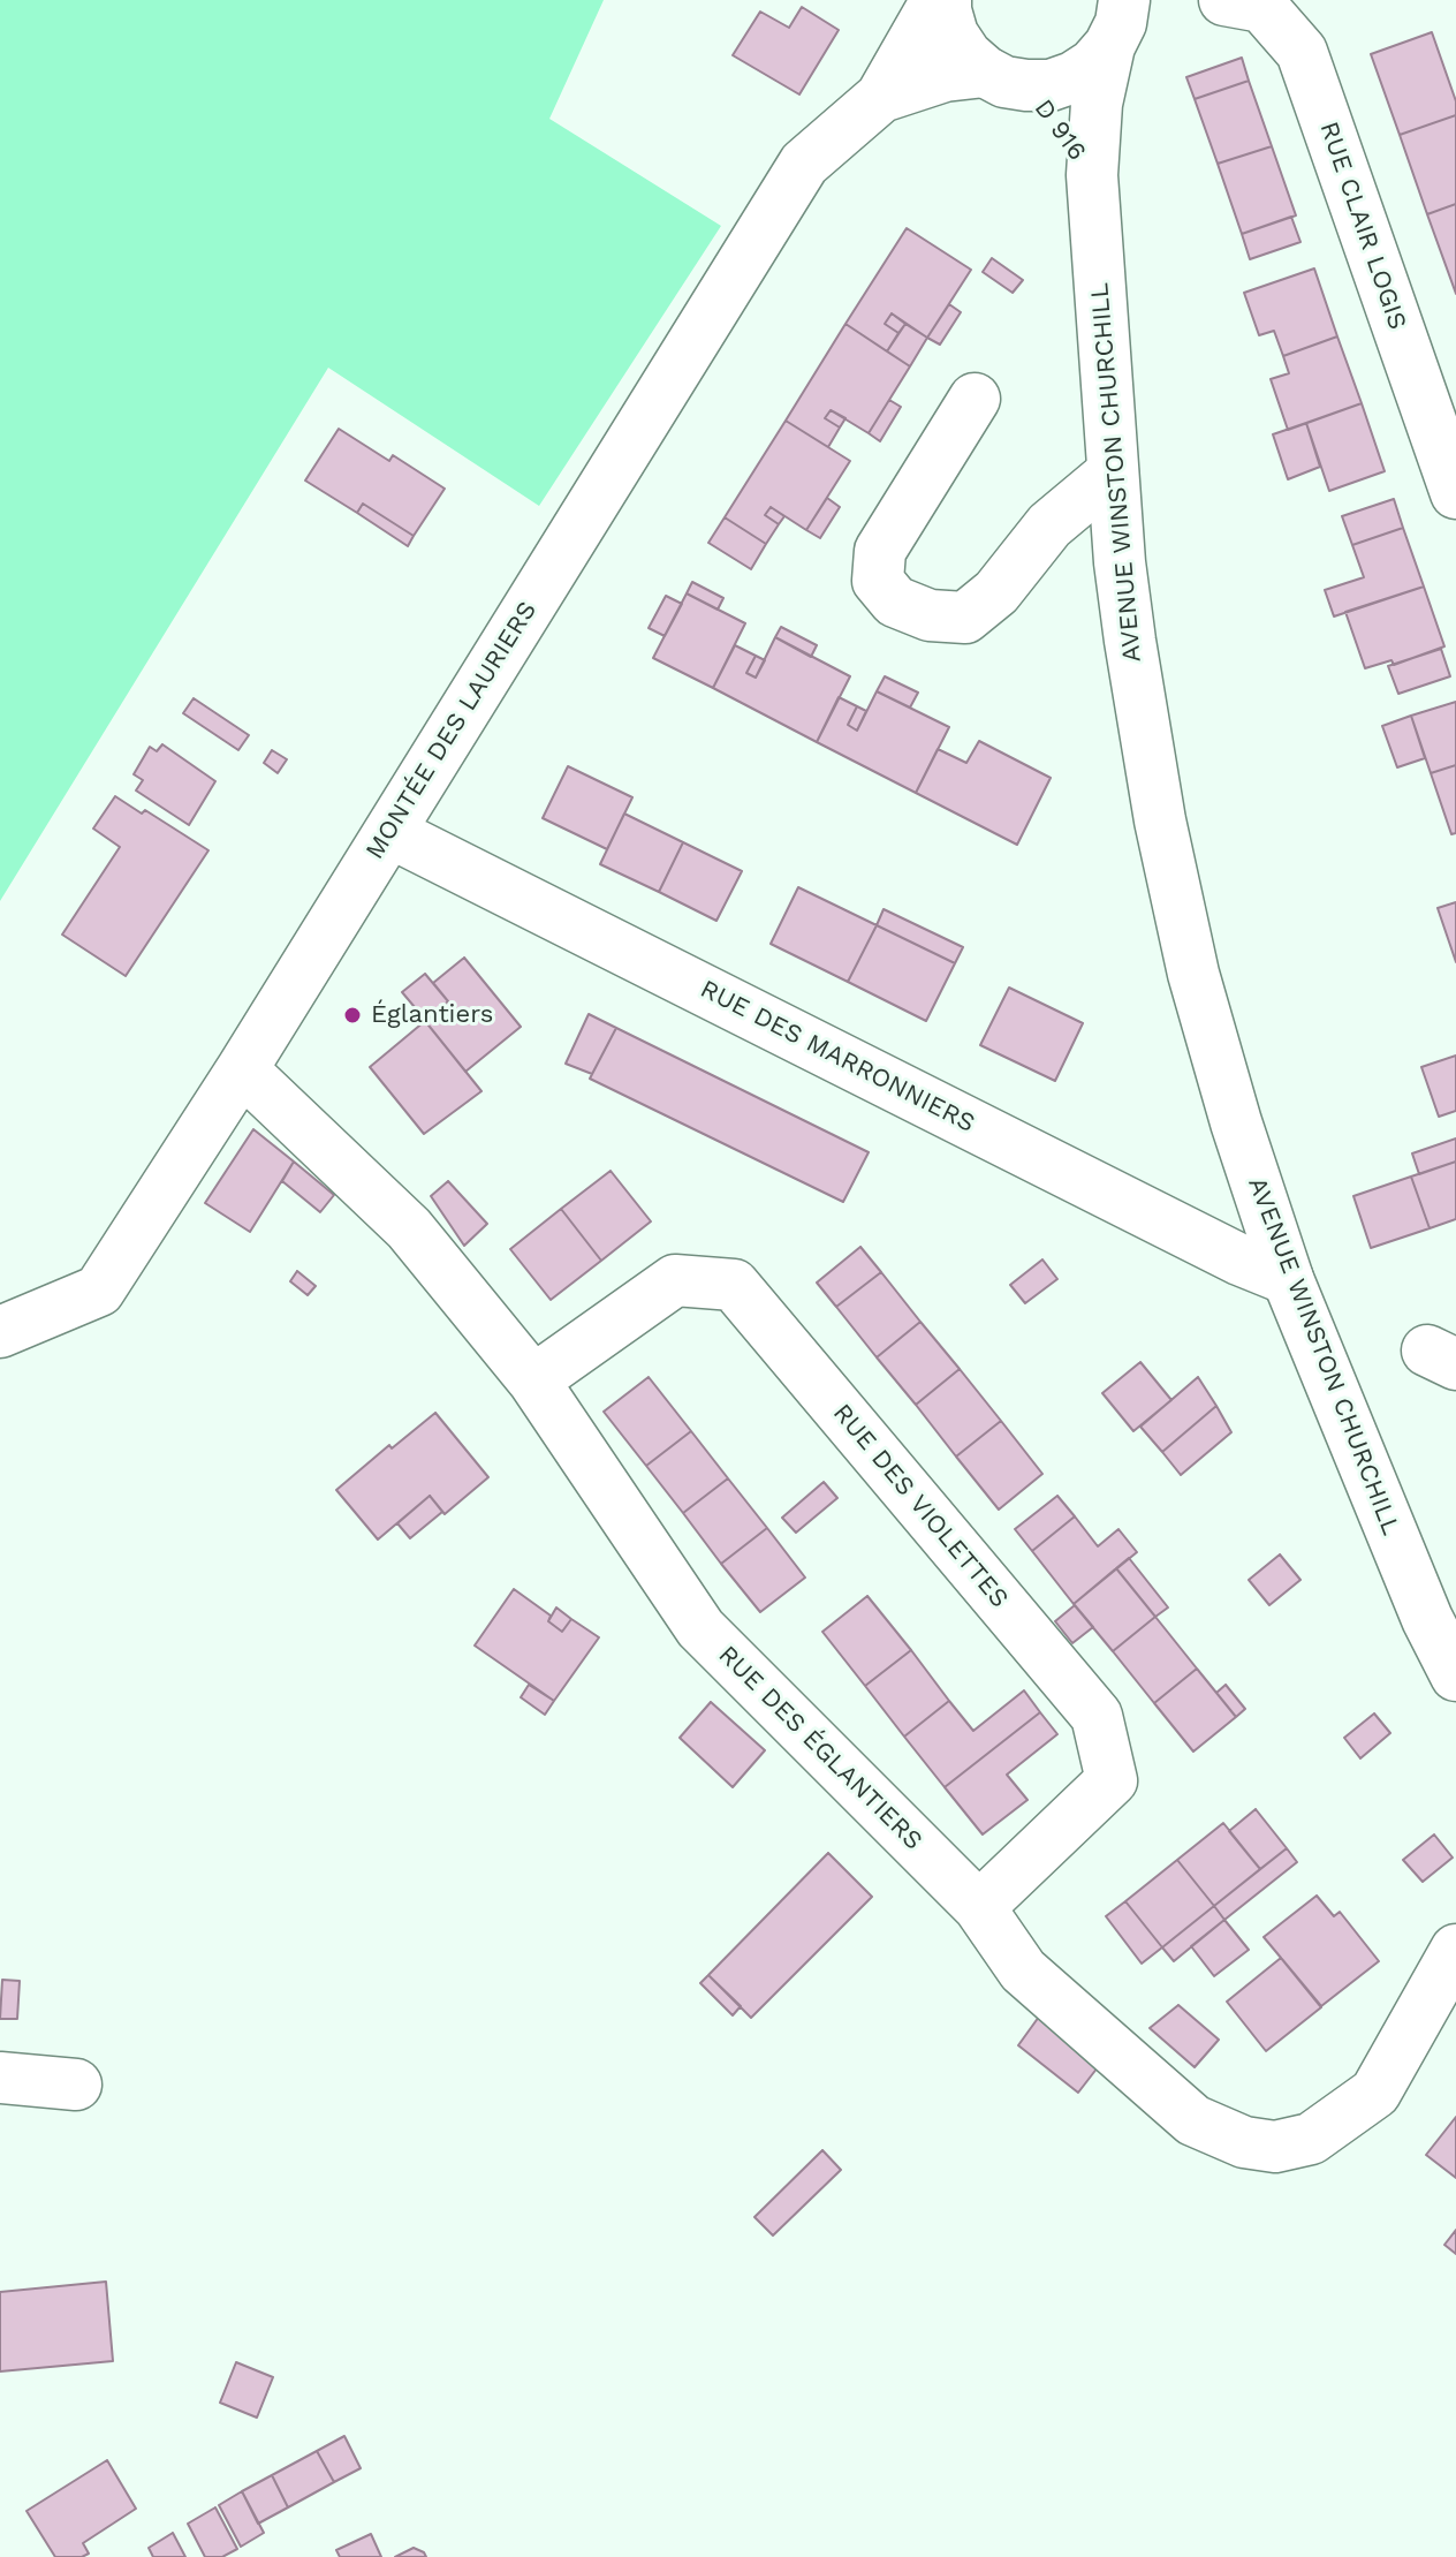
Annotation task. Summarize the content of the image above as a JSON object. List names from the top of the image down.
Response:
{
  "streets": {
    "street": [
      "D 916",
      "RUE CLAIR LOGIS",
      "AVENUE WINSTON CHURCHILL",
      "MONTÉE DES LAURIERS",
      "RUE DES MARRONNIERS",
      "RUE DES VIOLETTES",
      "RUE DES ÉGLANTIERS"
    ]
  },
  "crossings": [
    ["D 916", "AVENUE WINSTON CHURCHILL"],
    ["D 916", "MONTÉE DES LAURIERS"],
    ["AVENUE WINSTON CHURCHILL", "MONTÉE DES LAURIERS"],
    ["AVENUE WINSTON CHURCHILL", "RUE DES MARRONNIERS"],
    ["MONTÉE DES LAURIERS", "RUE DES MARRONNIERS"],
    ["MONTÉE DES LAURIERS", "RUE DES ÉGLANTIERS"],
    ["RUE DES VIOLETTES", "RUE DES ÉGLANTIERS"]
  ],
  "places": ["Églantiers"]
}
